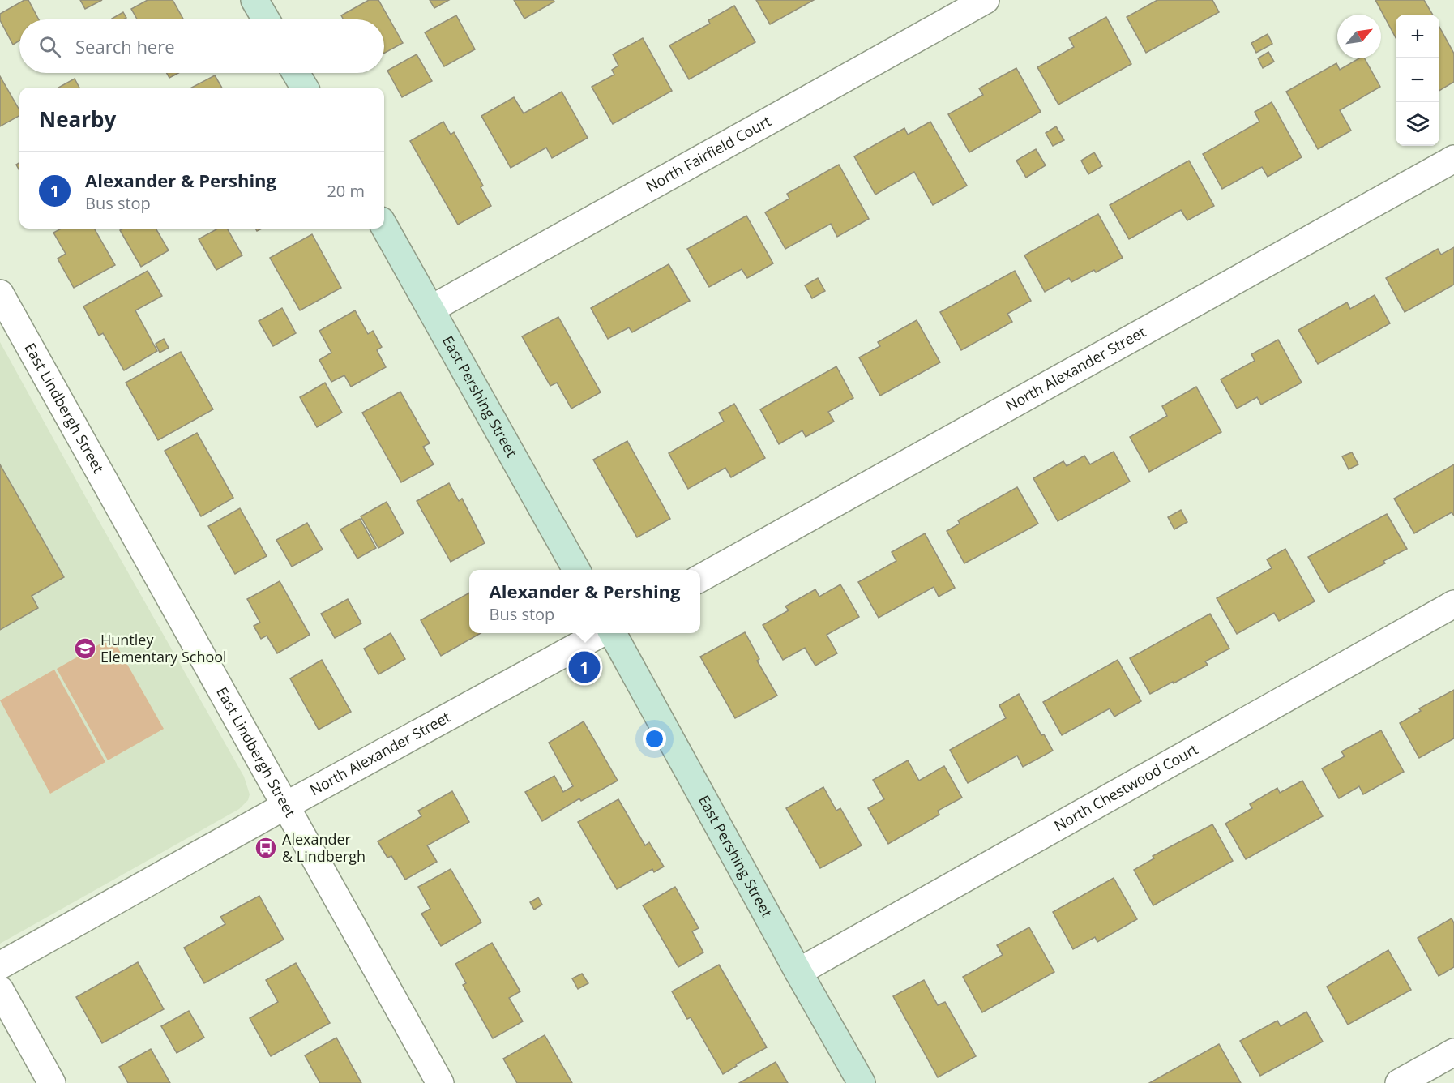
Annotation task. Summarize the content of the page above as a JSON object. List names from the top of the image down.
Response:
{
  "streets": {
    "street": [
      "North Fairfield Court",
      "North Alexander Street",
      "East Pershing Street",
      "East Lindbergh Street",
      "North Chestwood Court"
    ]
  },
  "crossings": [
    ["North Fairfield Court", "East Pershing Street"],
    ["North Alexander Street", "East Lindbergh Street"],
    ["East Pershing Street", "North Chestwood Court"]
  ],
  "places": {
    "school or university": ["Huntley Elementary School"],
    "bus stop": ["Alexander & Lindbergh"]
  },
  "north": "top right",
  "page": {
    "map_buttons": ["+", "−"],
    "search": "Search here",
    "heading": "Nearby",
    "list": [
      {
        "mark": "1",
        "name": "Alexander & Pershing",
        "note": "Bus stop",
        "value": "20 m"
      }
    ],
    "popup": ["Alexander & Pershing", "Bus stop"],
    "pins": "1"
  }
}
